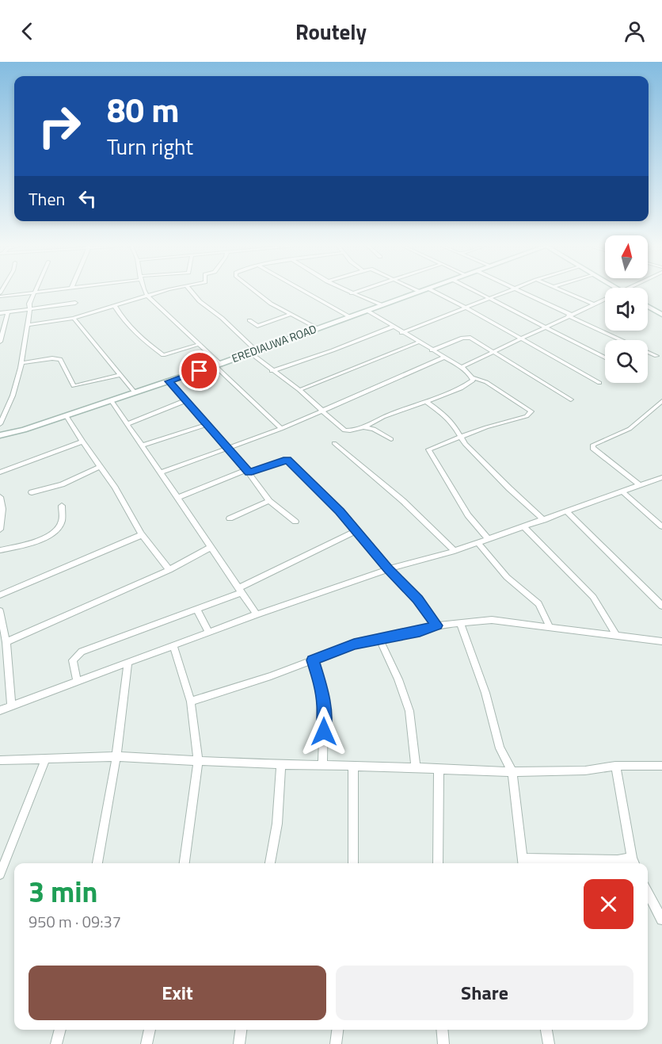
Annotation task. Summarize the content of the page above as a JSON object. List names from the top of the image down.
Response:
{
  "streets": {
    "street": ["EREDIAUWA ROAD"]
  },
  "north": "top",
  "page": {
    "header": "Routely",
    "turn": ["80 m", "Turn right"],
    "then": "Then",
    "heading": ["3 min", "950 m · 09:37"],
    "buttons": ["Exit", "Share"]
  }
}
